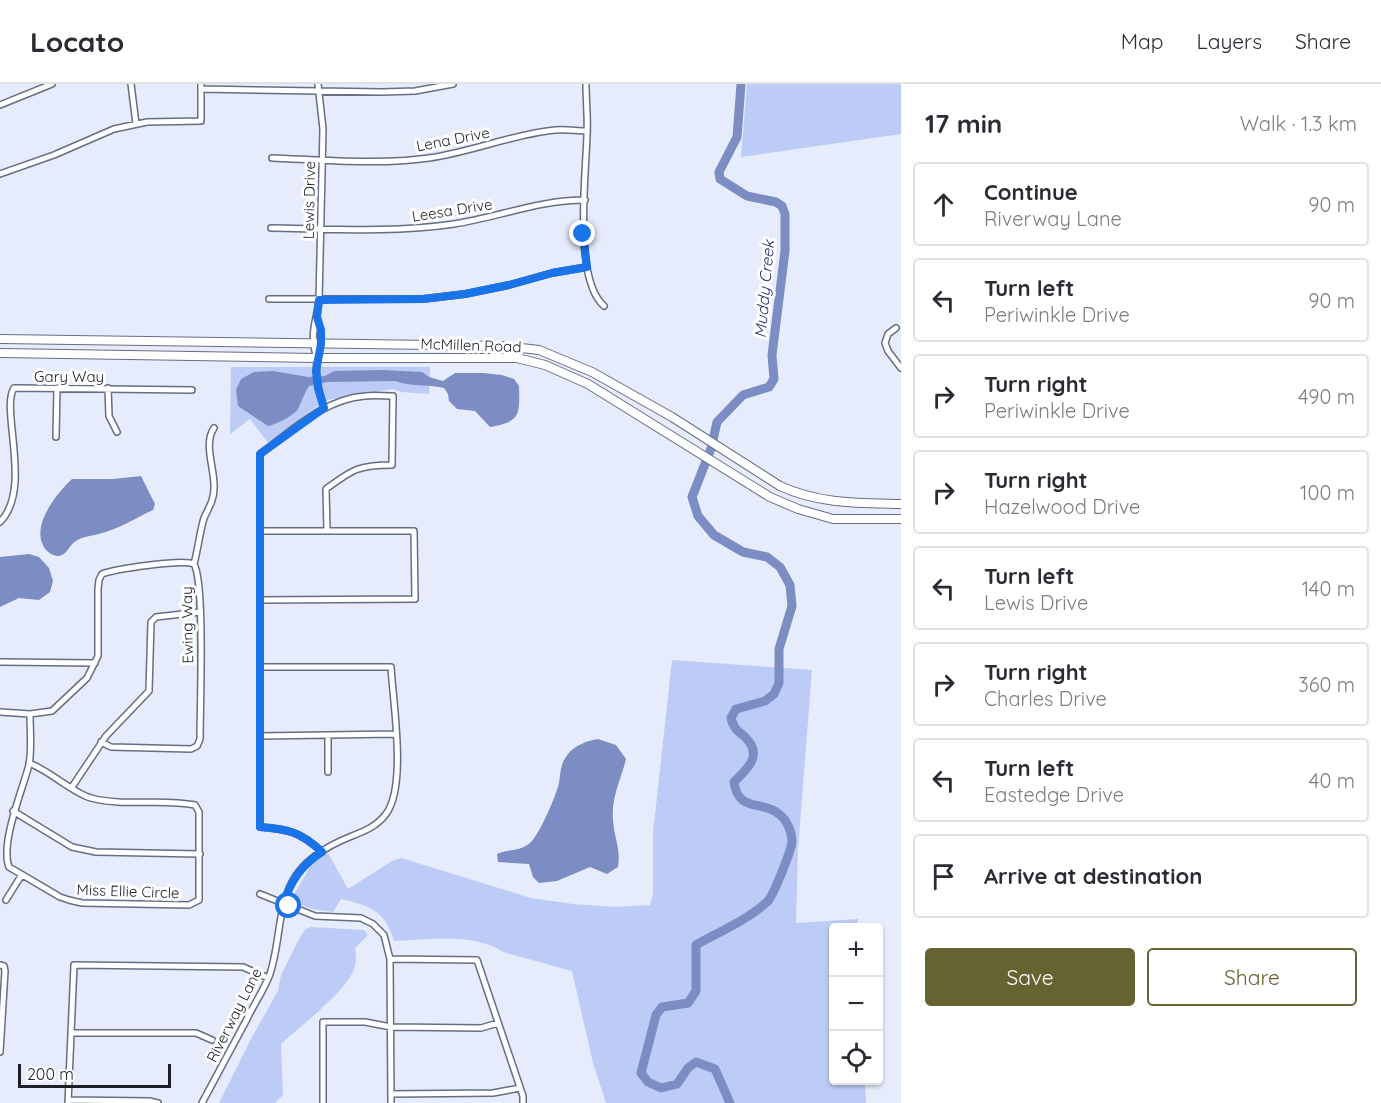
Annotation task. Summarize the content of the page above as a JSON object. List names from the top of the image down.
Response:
{
  "streets": {
    "main road": ["McMillen Road"],
    "street": [
      "Lena Drive",
      "Lewis Drive",
      "Leesa Drive",
      "Gary Way",
      "Ewing Way",
      "Miss Ellie Circle",
      "Riverway Lane"
    ]
  },
  "crossings": [
    ["Lena Drive", "Lewis Drive"],
    ["Lewis Drive", "Leesa Drive"],
    ["Lewis Drive", "McMillen Road"],
    ["Ewing Way", "Miss Ellie Circle"]
  ],
  "water": ["Muddy Creek"],
  "scale_bar": "200 m",
  "page": {
    "header": "Locato",
    "nav": ["Map", "Layers", "Share"],
    "heading": ["17 min", "Walk · 1.3 km"],
    "list": [
      ["Continue", "Riverway Lane", "90 m"],
      ["Turn left", "Periwinkle Drive", "90 m"],
      ["Turn right", "Periwinkle Drive", "490 m"],
      ["Turn right", "Hazelwood Drive", "100 m"],
      ["Turn left", "Lewis Drive", "140 m"],
      ["Turn right", "Charles Drive", "360 m"],
      ["Turn left", "Eastedge Drive", "40 m"],
      "Arrive at destination"
    ],
    "map_buttons": ["+", "−"],
    "buttons": ["Save", "Share"],
    "scale": "200 m"
  }
}
